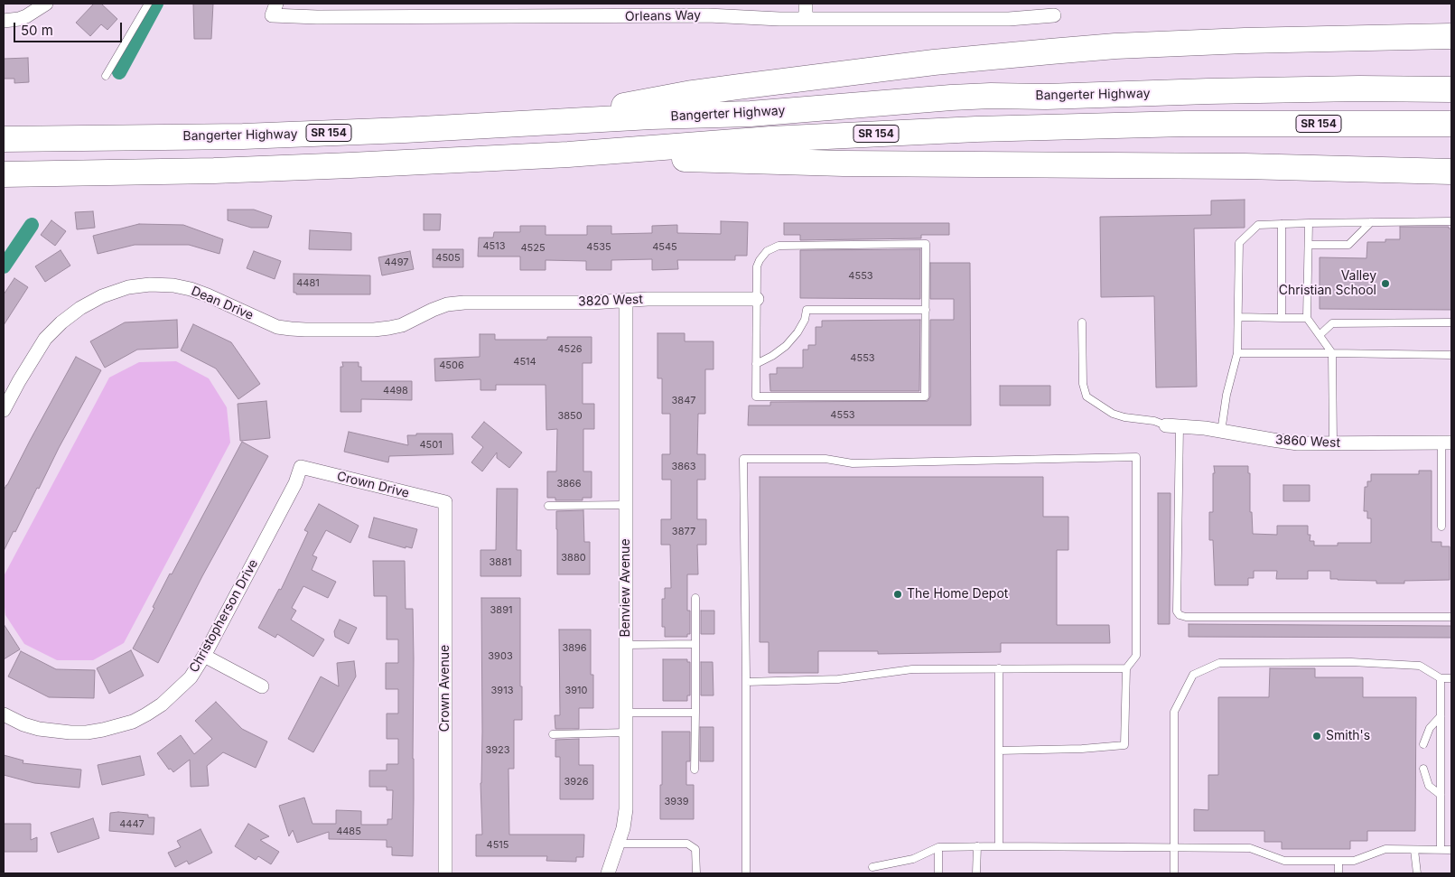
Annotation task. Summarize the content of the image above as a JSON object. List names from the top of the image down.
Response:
{
  "streets": {
    "highway": ["Bangerter Highway", "SR 154"],
    "street": [
      "Orleans Way",
      "3820 West",
      "Dean Drive",
      "3860 West",
      "Crown Drive",
      "Benview Avenue",
      "Christopherson Drive",
      "Crown Avenue"
    ]
  },
  "crossings": [
    ["3820 West", "Dean Drive"],
    ["3820 West", "Benview Avenue"],
    ["Crown Drive", "Christopherson Drive"],
    ["Crown Drive", "Crown Avenue"]
  ],
  "places": ["Valley Christian School", "The Home Depot", "Smith's"],
  "house_numbers": [
    "4513",
    "4535",
    "4545",
    "4525",
    "4505",
    "4497",
    "4553",
    "4481",
    "4526",
    "4553",
    "4514",
    "4506",
    "4498",
    "3847",
    "4553",
    "3850",
    "4501",
    "3863",
    "3866",
    "3877",
    "3880",
    "3881",
    "3891",
    "3896",
    "3903",
    "3913",
    "3910",
    "3923",
    "3926",
    "3939",
    "4447",
    "4485",
    "4515"
  ],
  "scale_bar": "50 m"
}
